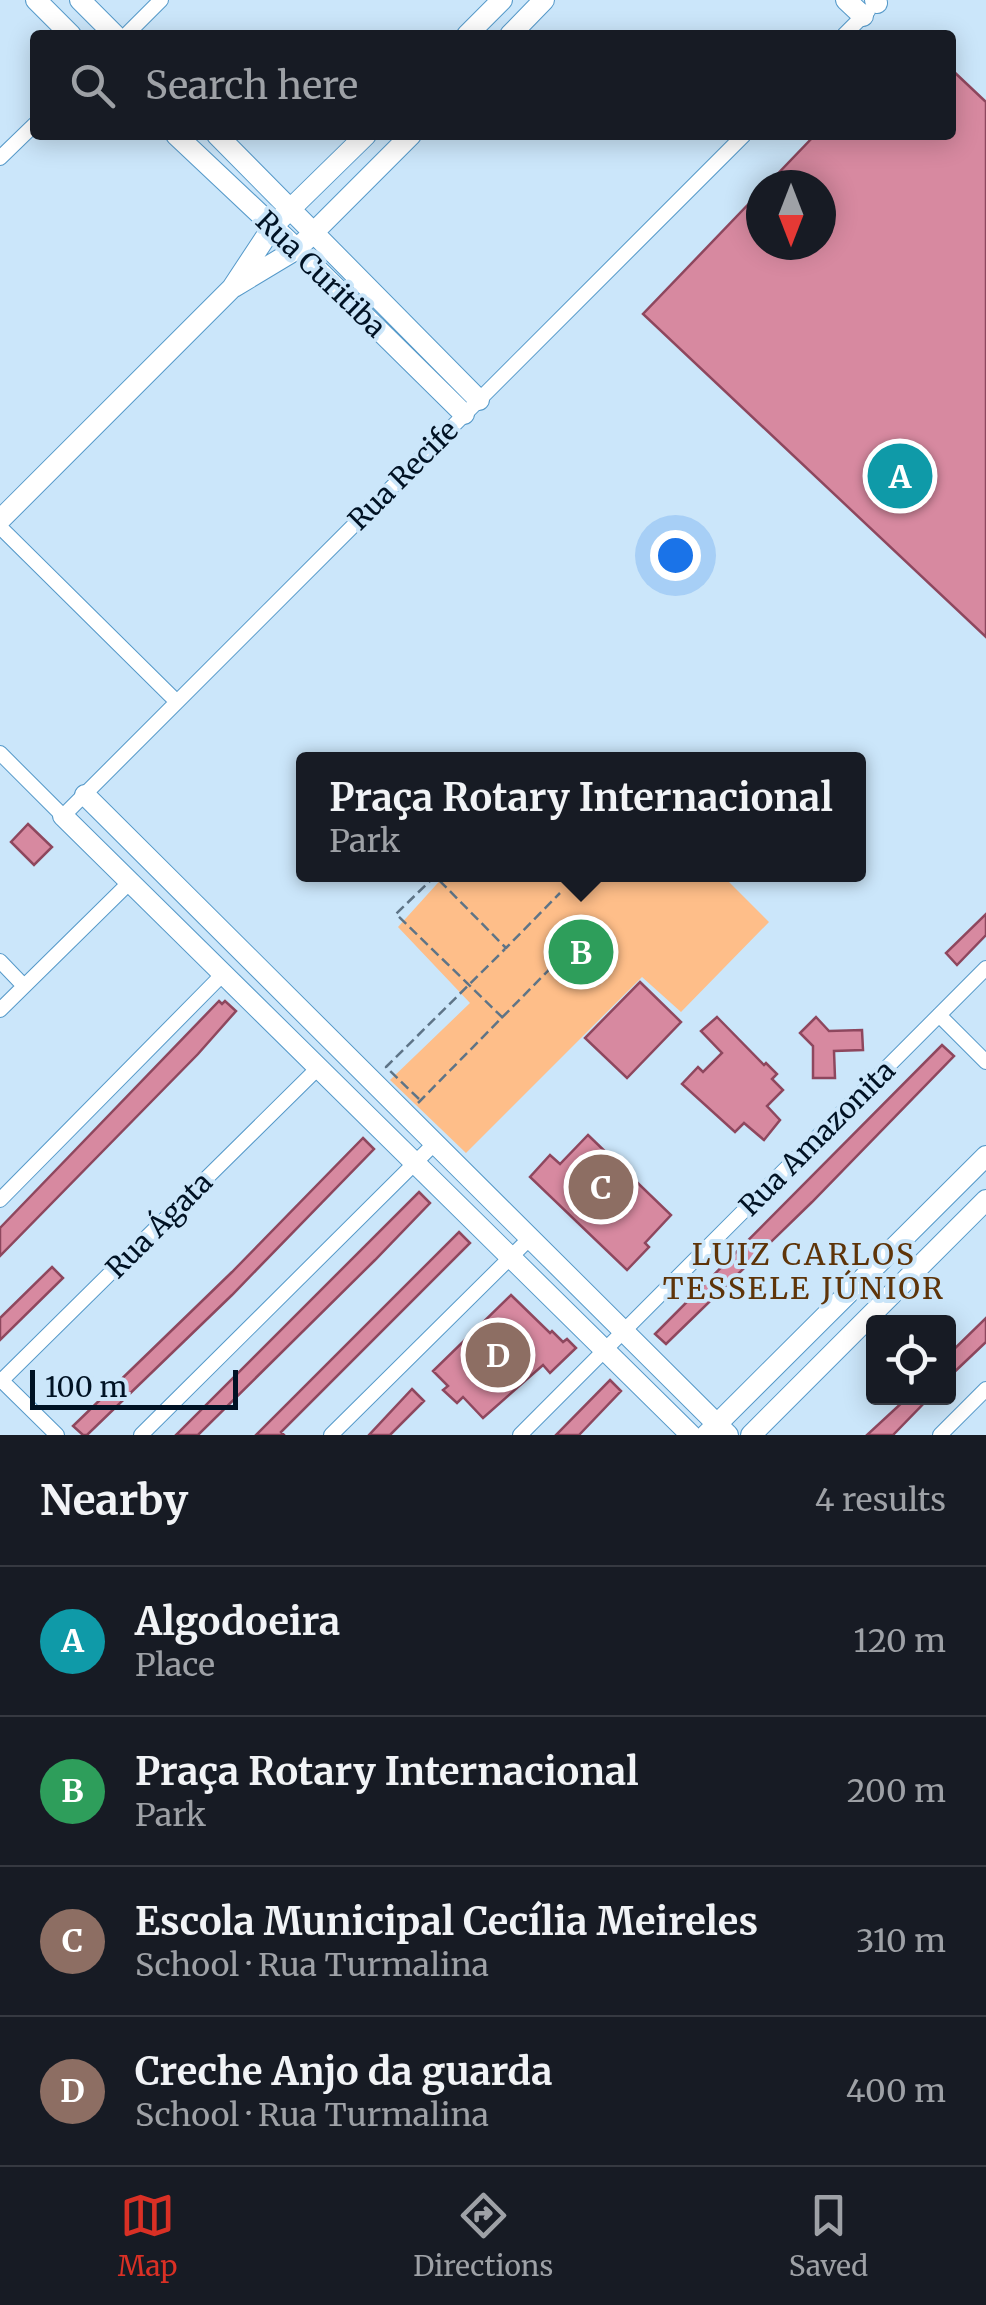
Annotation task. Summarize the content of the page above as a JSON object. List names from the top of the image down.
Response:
{
  "streets": {
    "street": [
      "Rua Curitiba",
      "Rua Recife",
      "Rua Amazonita",
      "Rua Ágata"
    ]
  },
  "crossings": [
    ["Rua Curitiba", "Rua Recife"]
  ],
  "districts": ["LUIZ CARLOS TESSELE JÚNIOR"],
  "scale_bar": "100 m",
  "north": "bottom",
  "page": {
    "search": "Search here",
    "pins": [
      "A",
      "B",
      "C",
      "D"
    ],
    "popup": ["Praça Rotary Internacional", "Park"],
    "scale": "100 m",
    "heading": ["Nearby", "4 results"],
    "list": [
      {
        "mark": "A",
        "name": "Algodoeira",
        "note": "Place",
        "value": "120 m"
      },
      {
        "mark": "B",
        "name": "Praça Rotary Internacional",
        "note": "Park",
        "value": "200 m"
      },
      {
        "mark": "C",
        "name": "Escola Municipal Cecília Meireles",
        "note": "School · Rua Turmalina",
        "value": "310 m"
      },
      {
        "mark": "D",
        "name": "Creche Anjo da guarda",
        "note": "School · Rua Turmalina",
        "value": "400 m"
      }
    ],
    "nav": ["Map", "Directions", "Saved"]
  }
}
